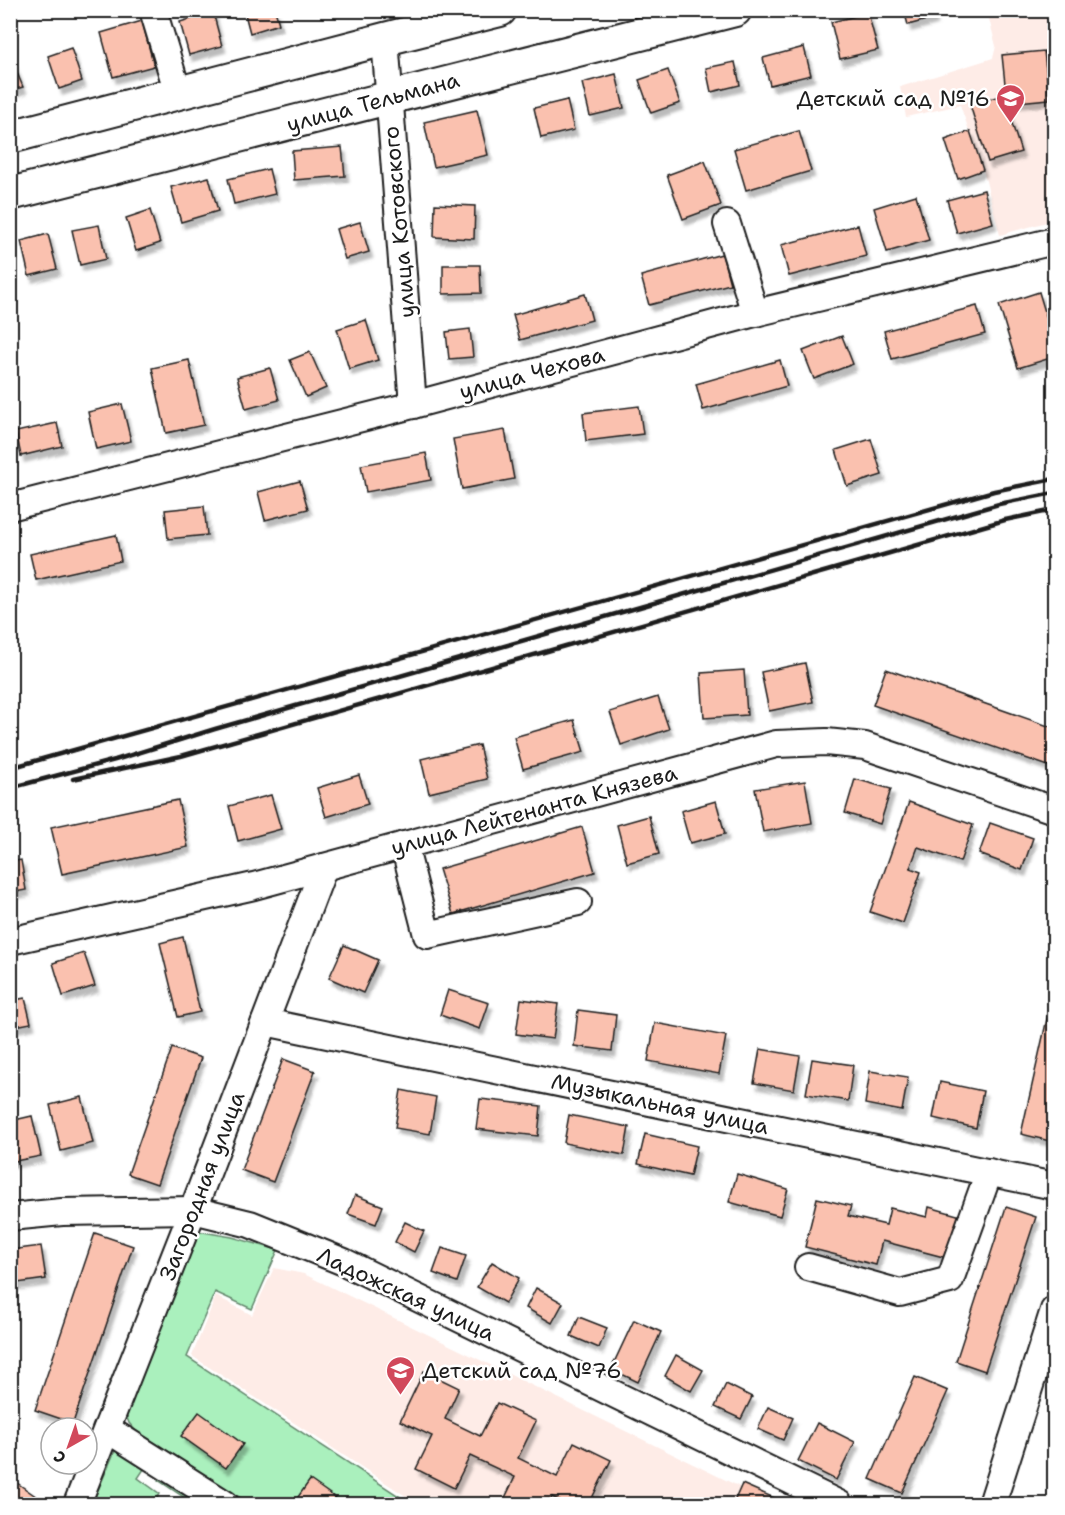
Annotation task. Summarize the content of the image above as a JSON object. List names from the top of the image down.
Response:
{
  "streets": {
    "main road": ["улица Тельмана"],
    "street": [
      "улица Котовского",
      "улица Чехова",
      "улица Лейтенанта Князева",
      "Музыкальная улица",
      "Загородная улица",
      "Ладожская улица"
    ]
  },
  "crossings": [
    ["улица Тельмана", "улица Котовского"],
    ["улица Котовского", "улица Чехова"],
    ["улица Лейтенанта Князева", "Загородная улица"],
    ["Музыкальная улица", "Загородная улица"],
    ["Загородная улица", "Ладожская улица"]
  ],
  "places": {
    "school or university": ["Детский сад №16", "Детский сад №76"]
  },
  "north": "bottom left"
}
